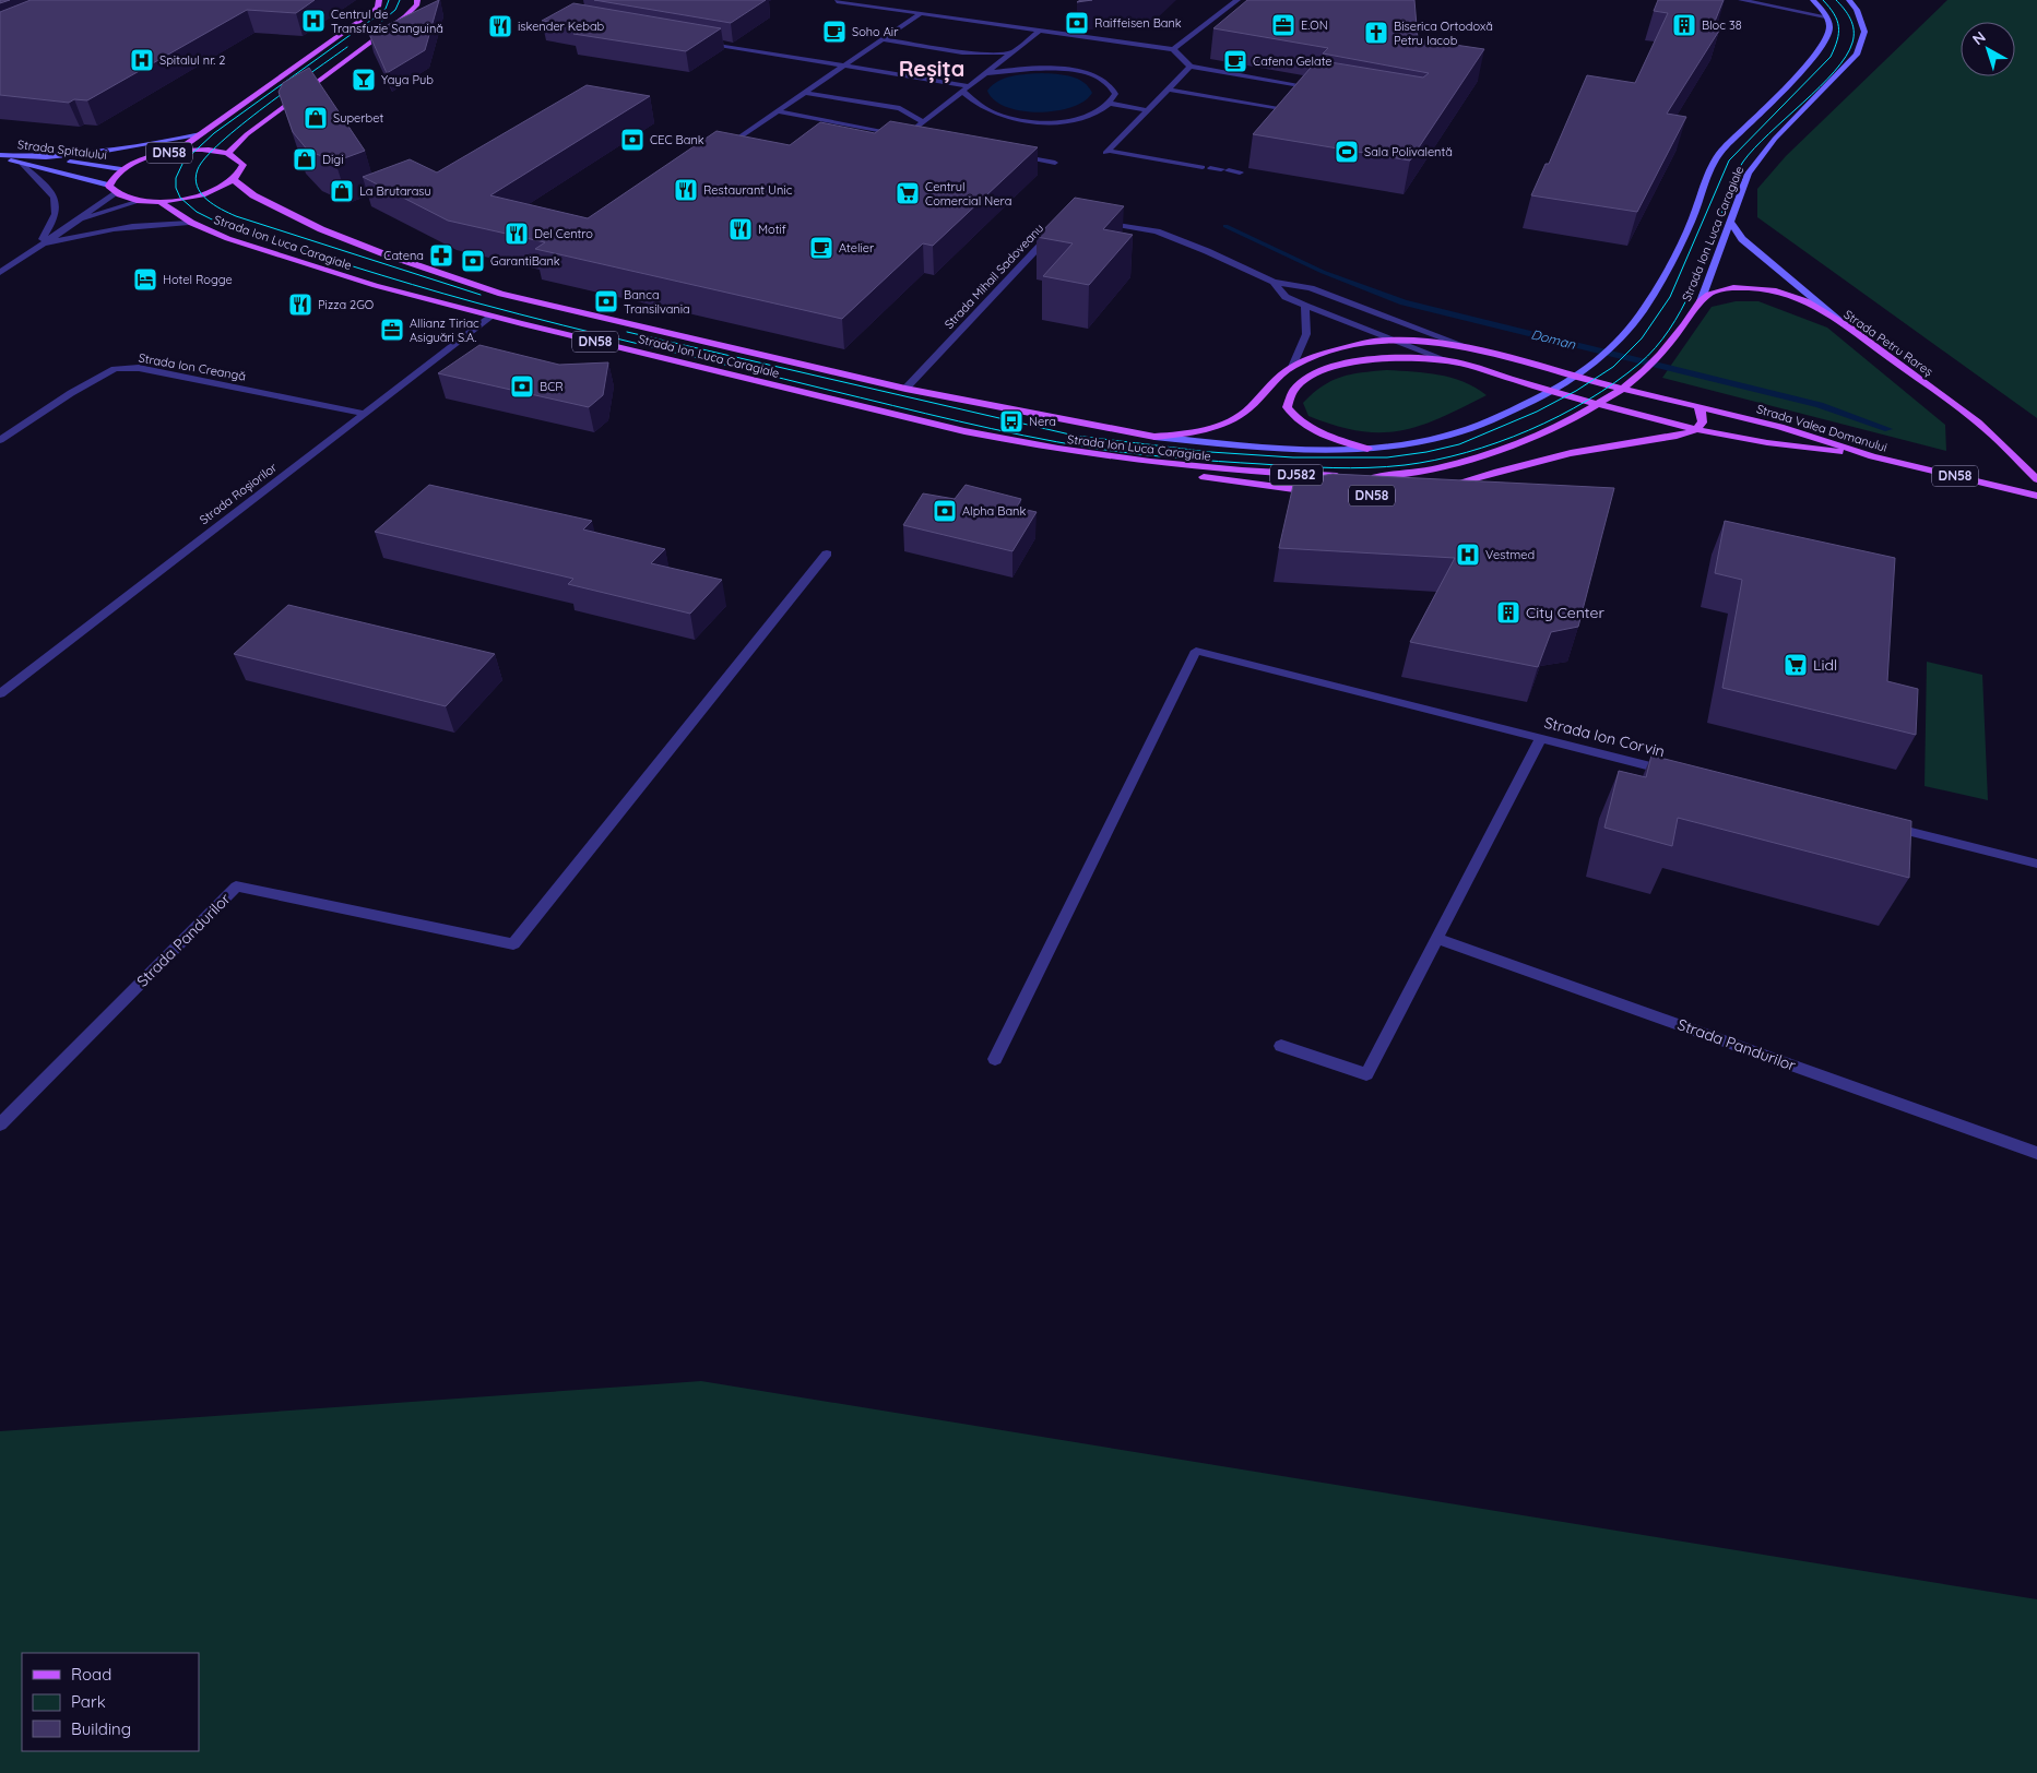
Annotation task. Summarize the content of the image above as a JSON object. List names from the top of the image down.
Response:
{
  "streets": {
    "main road": [
      "Strada Spitalului",
      "DN58",
      "Strada Ion Luca Caragiale",
      "Strada Petru Rareș",
      "Strada Valea Domanului",
      "DJ582"
    ],
    "street": [
      "Strada Mihail Sadoveanu",
      "Strada Ion Creangă",
      "Strada Roșiorilor",
      "Strada Ion Corvin",
      "Strada Pandurilor"
    ]
  },
  "crossings": [
    ["Strada Spitalului", "DN58"],
    ["DN58", "Strada Ion Luca Caragiale"],
    ["DN58", "Strada Valea Domanului"],
    ["Strada Ion Luca Caragiale", "Strada Mihail Sadoveanu"],
    ["Strada Ion Luca Caragiale", "Strada Petru Rareș"],
    ["Strada Ion Luca Caragiale", "Strada Roșiorilor"],
    ["Strada Ion Creangă", "Strada Roșiorilor"]
  ],
  "districts": ["Reșița"],
  "water": ["Doman"],
  "places": {
    "hospital": ["Centrul de Transfuzie Sanguină", "Spitalul nr. 2", "Vestmed"],
    "bank": [
      "Raiffeisen Bank",
      "CEC Bank",
      "GarantiBank",
      "Banca Transilvania",
      "BCR",
      "Alpha Bank"
    ],
    "office": ["E.ON", "Allianz Tiriac Asiguări S.A."],
    "building": ["Bloc 38", "City Center"],
    "restaurant": [
      "iskender Kebab",
      "Restaurant Unic",
      "Motif",
      "Del Centro",
      "Pizza 2GO"
    ],
    "cafe": ["Soho Air", "Cafena Gelate", "Atelier"],
    "church": ["Biserica Ortodoxă Petru Iacob"],
    "bar": ["Yaya Pub"],
    "shop": ["Superbet", "Digi", "La Brutarasu"],
    "sports": ["Sala Polivalentă"],
    "supermarket": ["Centrul Comercial Nera", "Lidl"],
    "pharmacy": ["Catena"],
    "hotel": ["Hotel Rogge"],
    "bus stop": ["Nera"]
  },
  "legend": ["Road", "Park", "Building"],
  "north": "top left"
}
